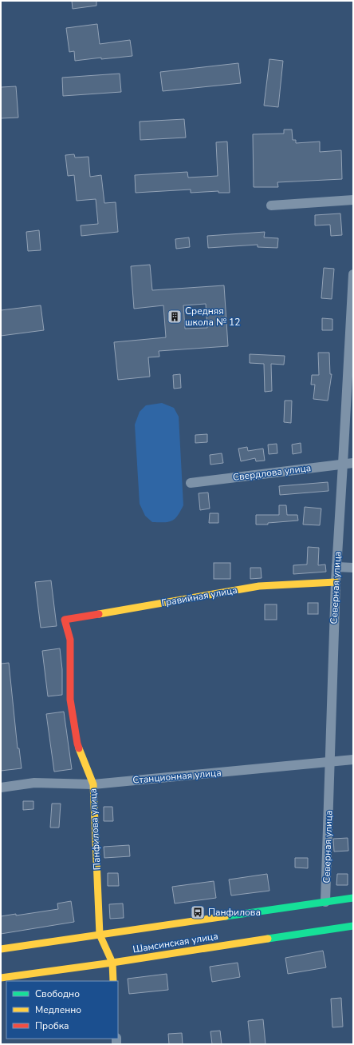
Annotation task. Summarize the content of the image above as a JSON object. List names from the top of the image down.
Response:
{
  "streets": {
    "main road": ["Гравийная улица", "Панфилова улица", "Шамсинская улица"],
    "street": ["Свердлова улица", "Северная улица", "Станционная улица"]
  },
  "crossings": [
    ["Свердлова улица", "Северная улица"],
    ["Северная улица", "Гравийная улица"],
    ["Северная улица", "Станционная улица"],
    ["Северная улица", "Шамсинская улица"],
    ["Гравийная улица", "Панфилова улица"],
    ["Станционная улица", "Панфилова улица"],
    ["Панфилова улица", "Шамсинская улица"]
  ],
  "places": {
    "building": ["Средняя школа № 12"],
    "bus stop": ["Панфилова"]
  },
  "legend": ["Свободно", "Медленно", "Пробка"]
}
